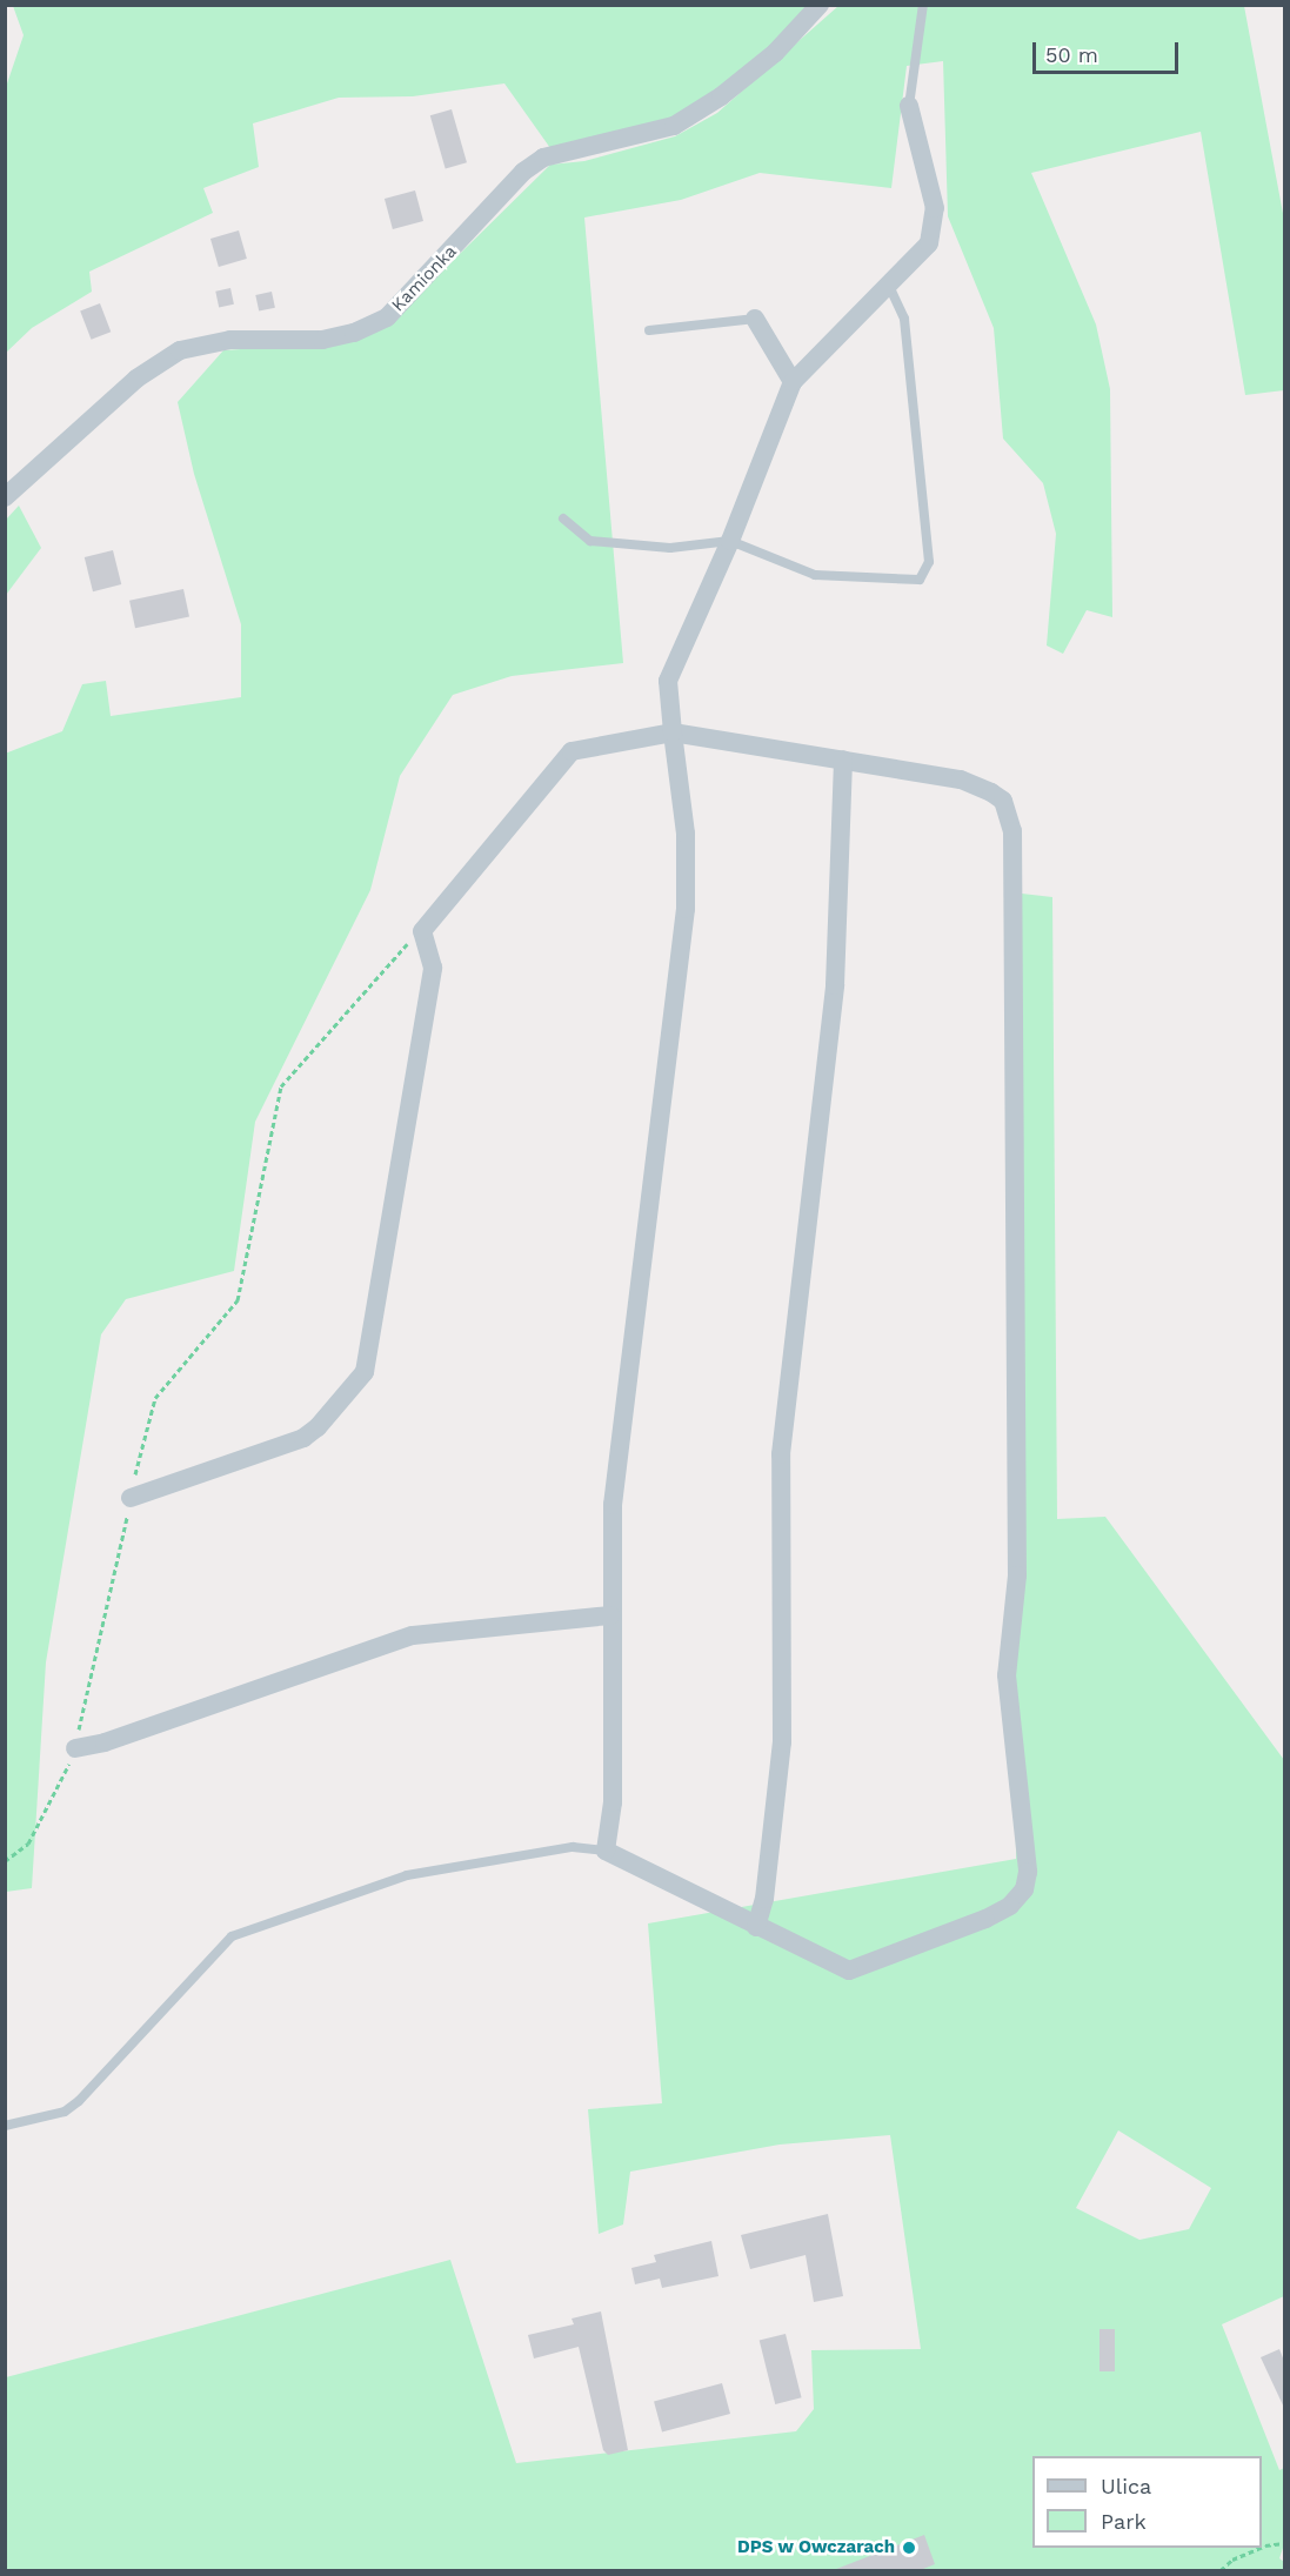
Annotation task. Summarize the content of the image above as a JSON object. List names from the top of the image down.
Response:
{
  "streets": {
    "street": ["Kamionka"]
  },
  "places": ["DPS w Owczarach"],
  "legend": ["Ulica", "Park"],
  "scale_bar": "50 m"
}
